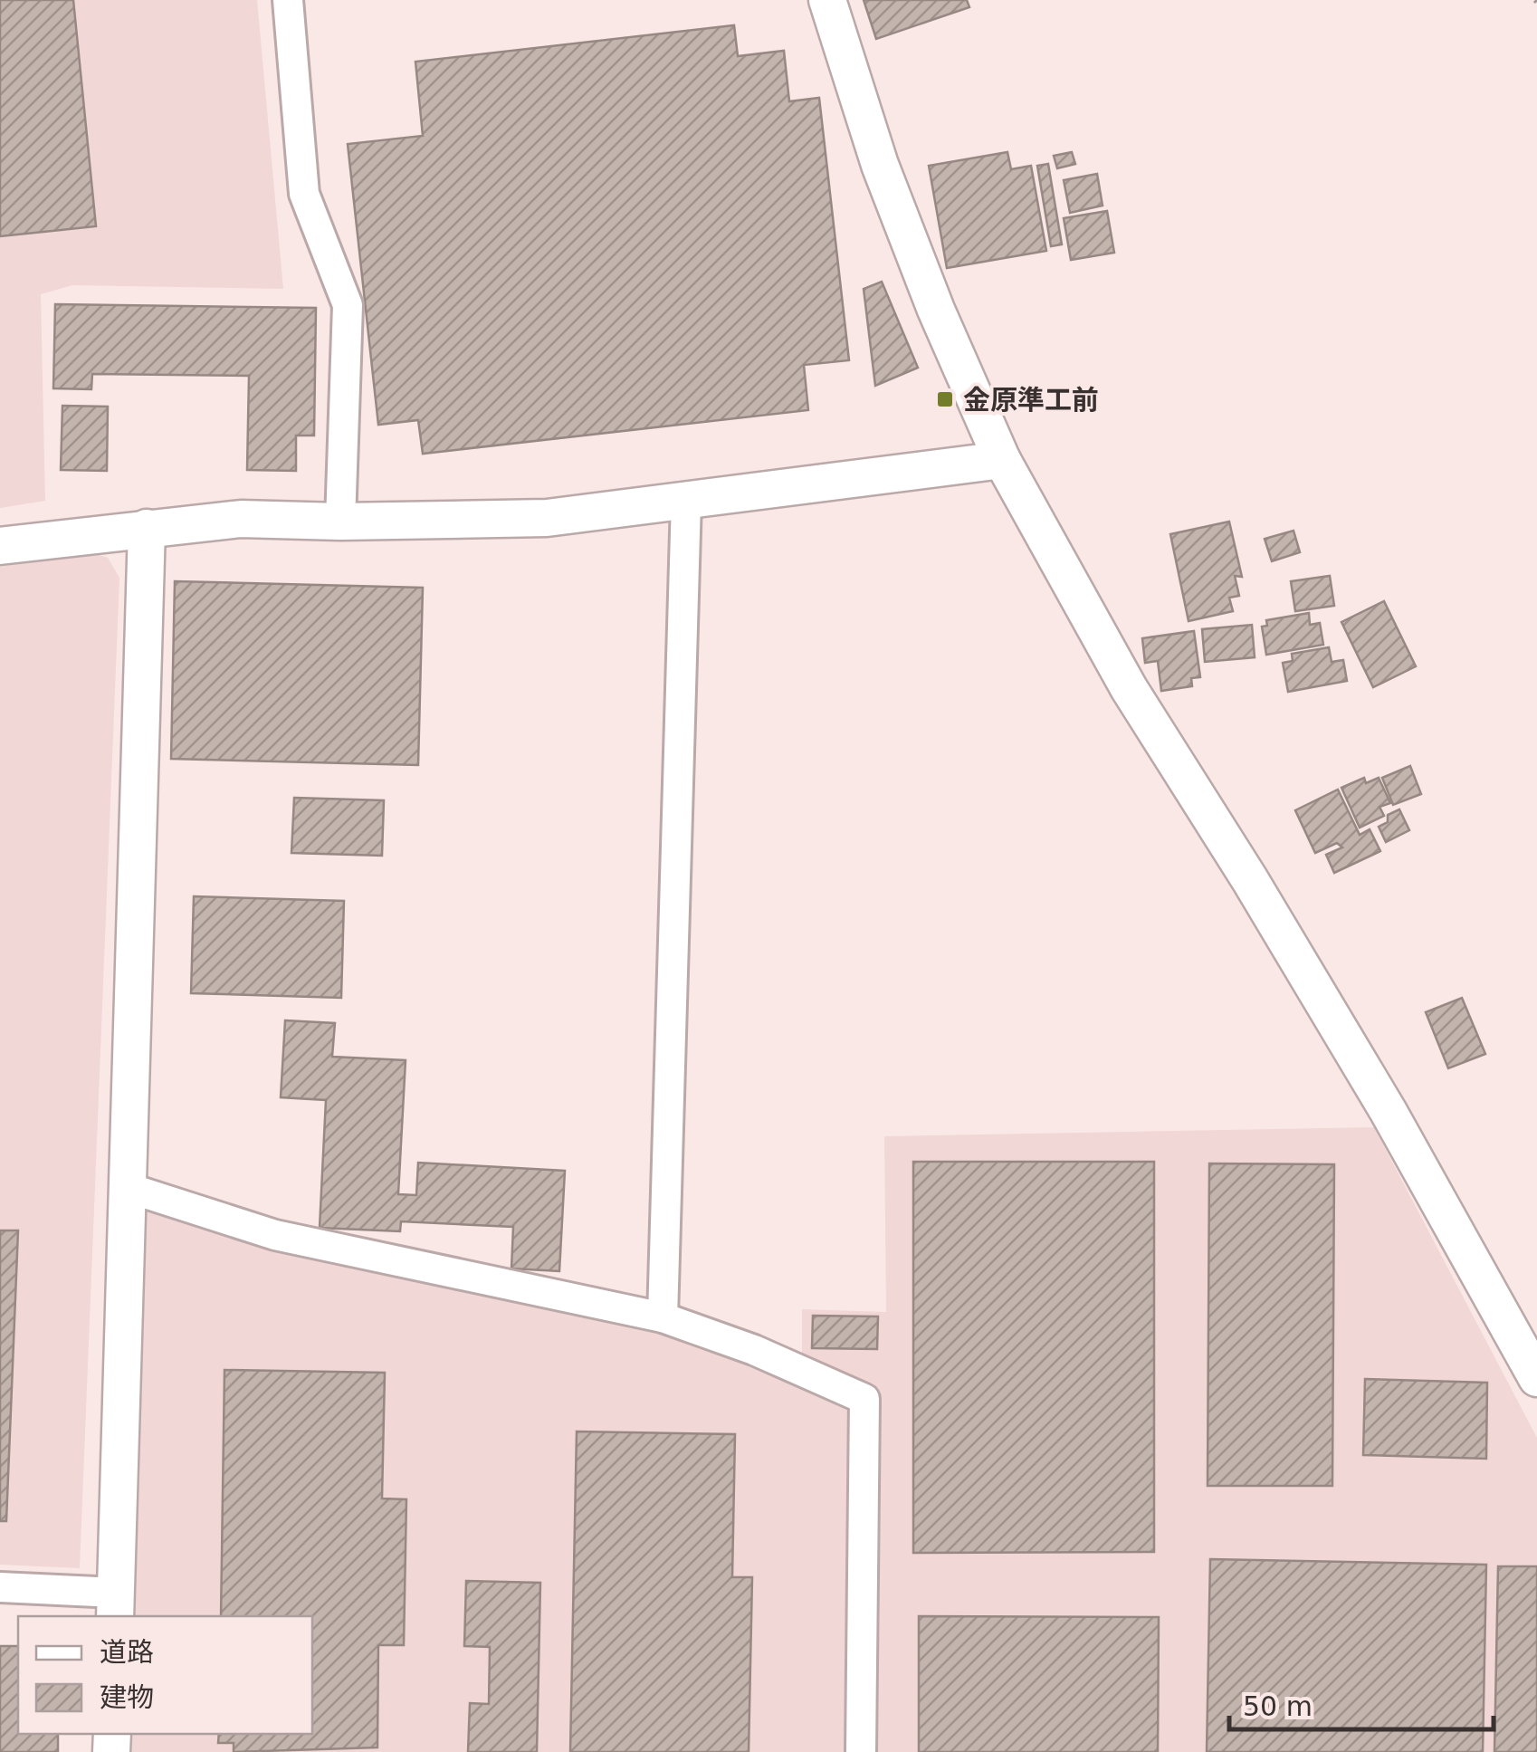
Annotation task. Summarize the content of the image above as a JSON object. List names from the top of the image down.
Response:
{
  "places": {
    "transit": ["金原準工前"]
  },
  "legend": ["道路", "建物"],
  "scale_bar": "50 m"
}
